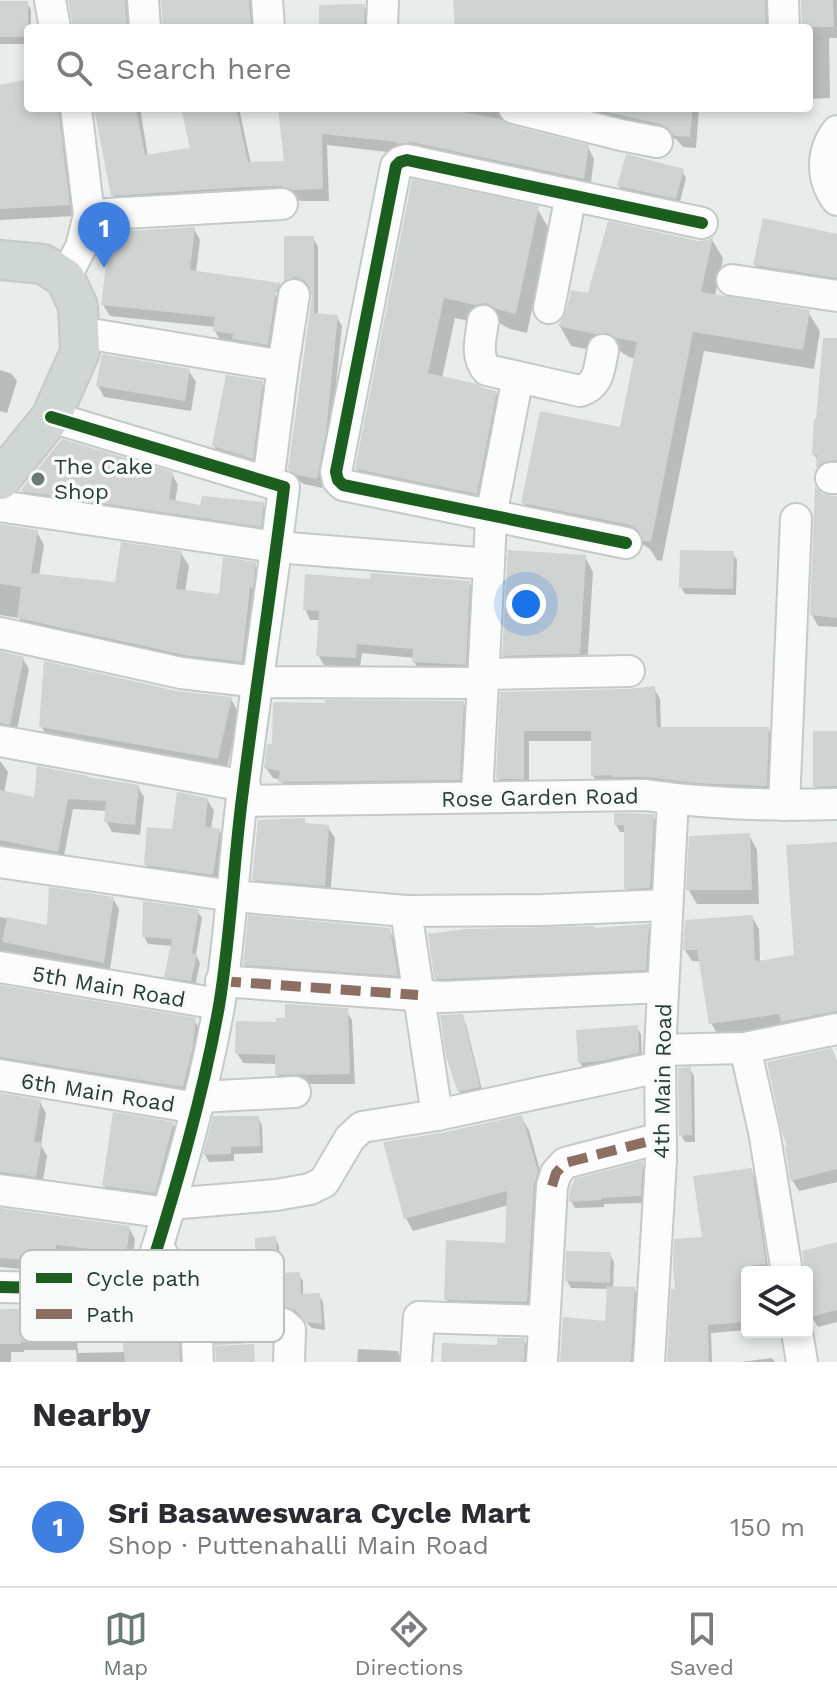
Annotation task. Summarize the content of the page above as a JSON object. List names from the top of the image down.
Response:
{
  "streets": {
    "street": [
      "Rose Garden Road",
      "5th Main Road",
      "4th Main Road",
      "6th Main Road"
    ]
  },
  "crossings": [
    ["Rose Garden Road", "4th Main Road"],
    ["5th Main Road", "4th Main Road"]
  ],
  "places": ["The Cake Shop"],
  "legend": ["Cycle path", "Path"],
  "page": {
    "search": "Search here",
    "pins": "1",
    "heading": "Nearby",
    "list": [
      {
        "mark": "1",
        "name": "Sri Basaweswara Cycle Mart",
        "note": "Shop · Puttenahalli Main Road",
        "value": "150 m"
      }
    ],
    "nav": ["Map", "Directions", "Saved"]
  }
}
